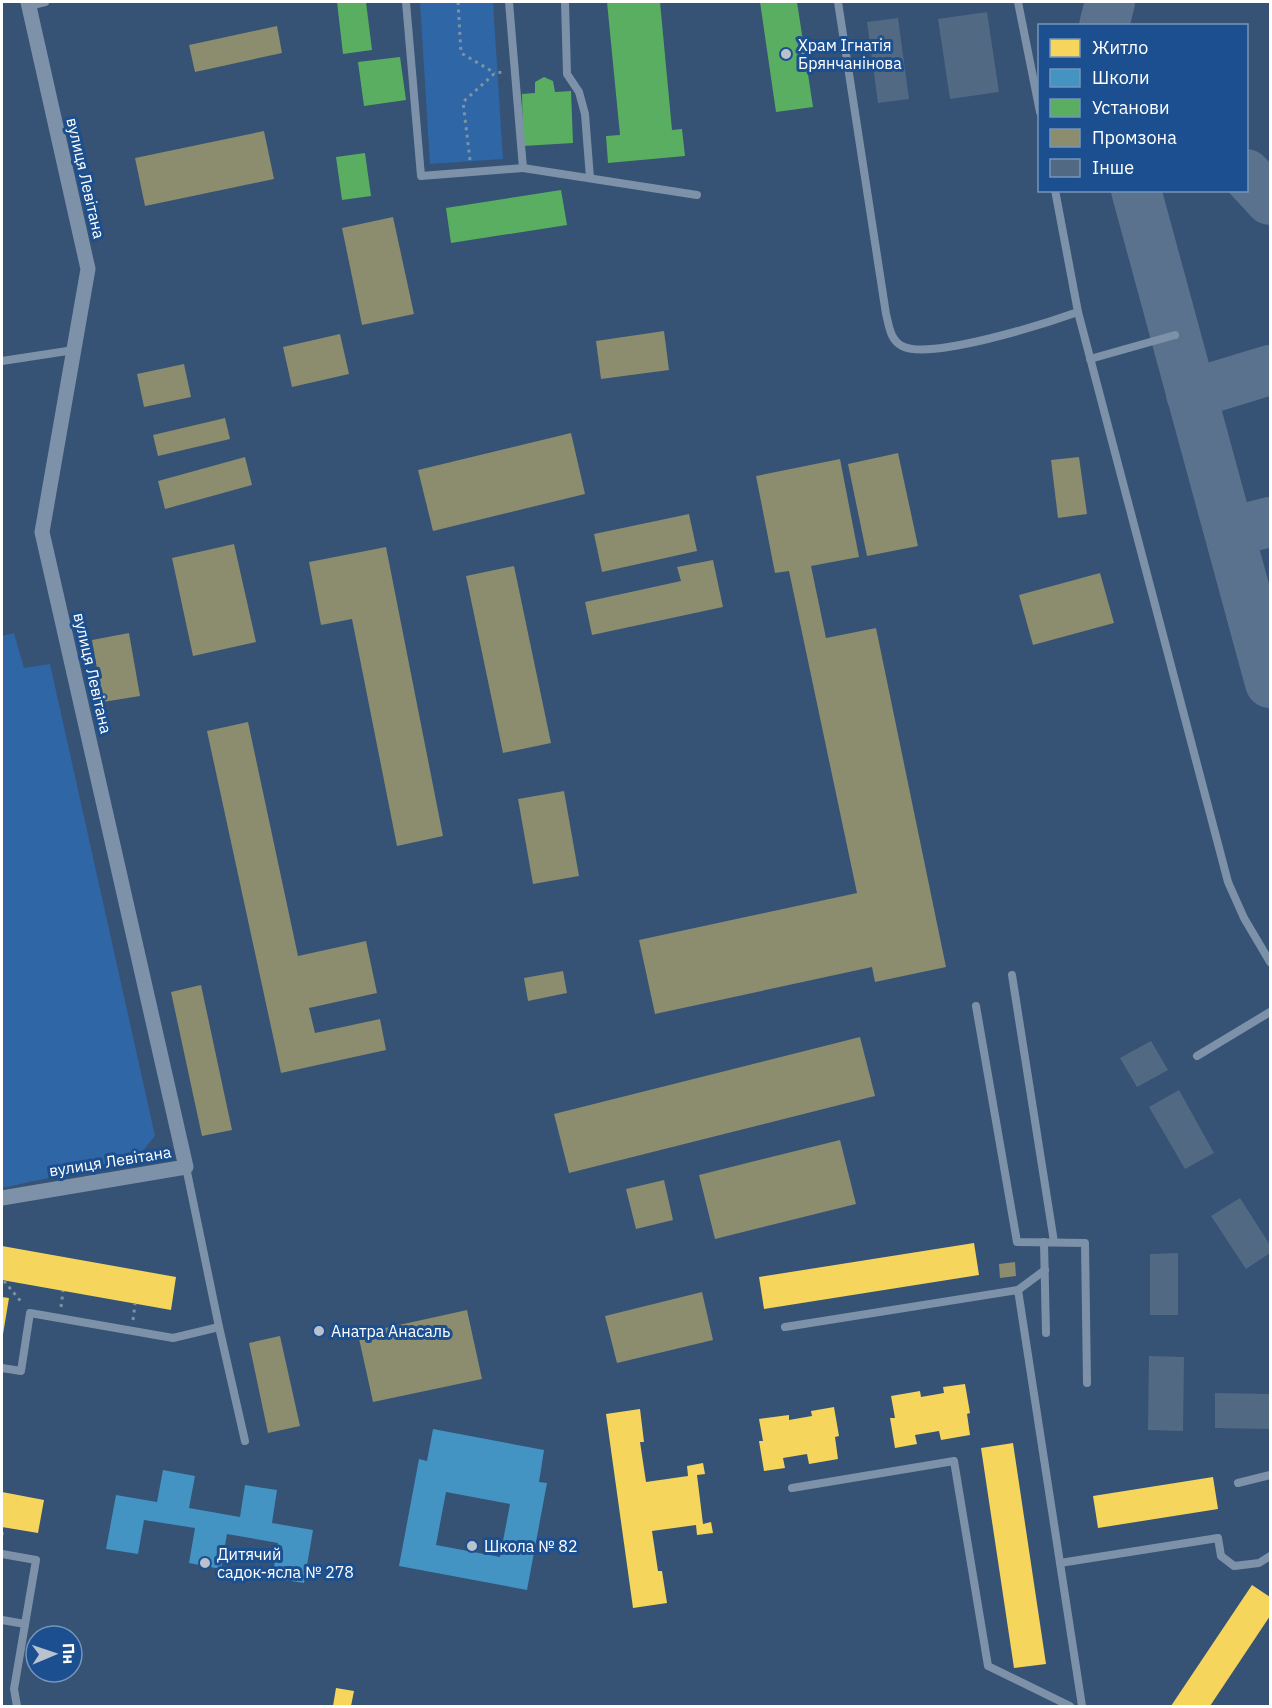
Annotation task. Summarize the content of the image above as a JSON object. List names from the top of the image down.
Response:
{
  "streets": {
    "street": ["вулиця Левітана"]
  },
  "places": [
    "Храм Ігнатія Брянчанінова",
    "Анатра Анасаль",
    "Школа № 82",
    "Дитячий садок-ясла № 278"
  ],
  "legend": [
    "Житло",
    "Школи",
    "Установи",
    "Промзона",
    "Інше"
  ],
  "north": "right"
}
